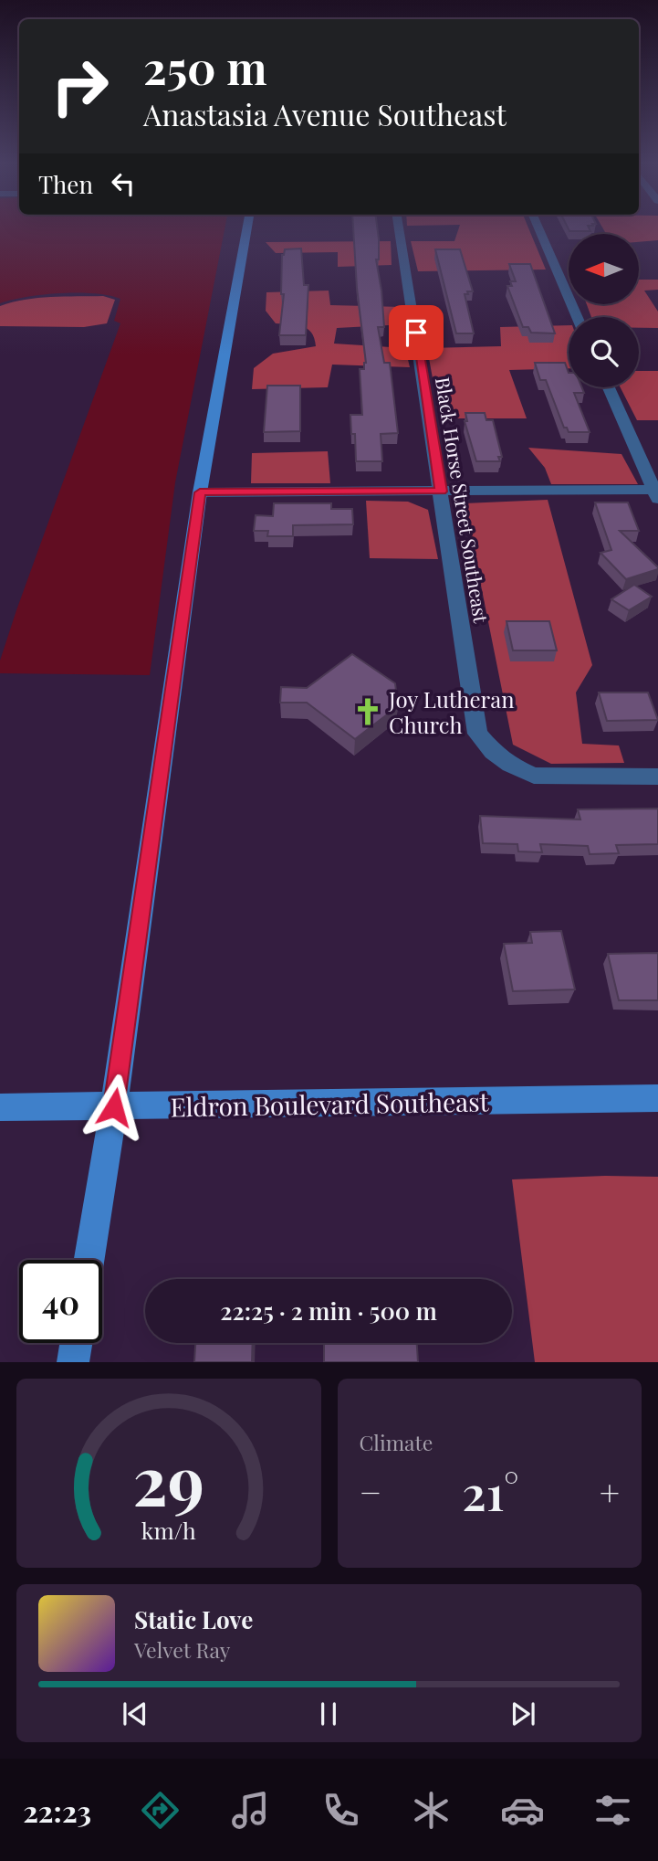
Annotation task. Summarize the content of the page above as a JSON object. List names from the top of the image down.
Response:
{
  "streets": {
    "street": ["Black Horse Street Southeast", "Eldron Boulevard Southeast"]
  },
  "places": {
    "church": ["Joy Lutheran Church"]
  },
  "north": "left",
  "page": {
    "turn": ["250 m", "Anastasia Avenue Southeast"],
    "then": "Then",
    "limit": "40",
    "trip": "22:25 · 2 min · 500 m",
    "tile": "Climate",
    "heat": ["−", "21°", "+"],
    "song": ["Static Love", "Velvet Ray"],
    "tabs": "22:23",
    "gauge": ["29", "km/h"]
  }
}
